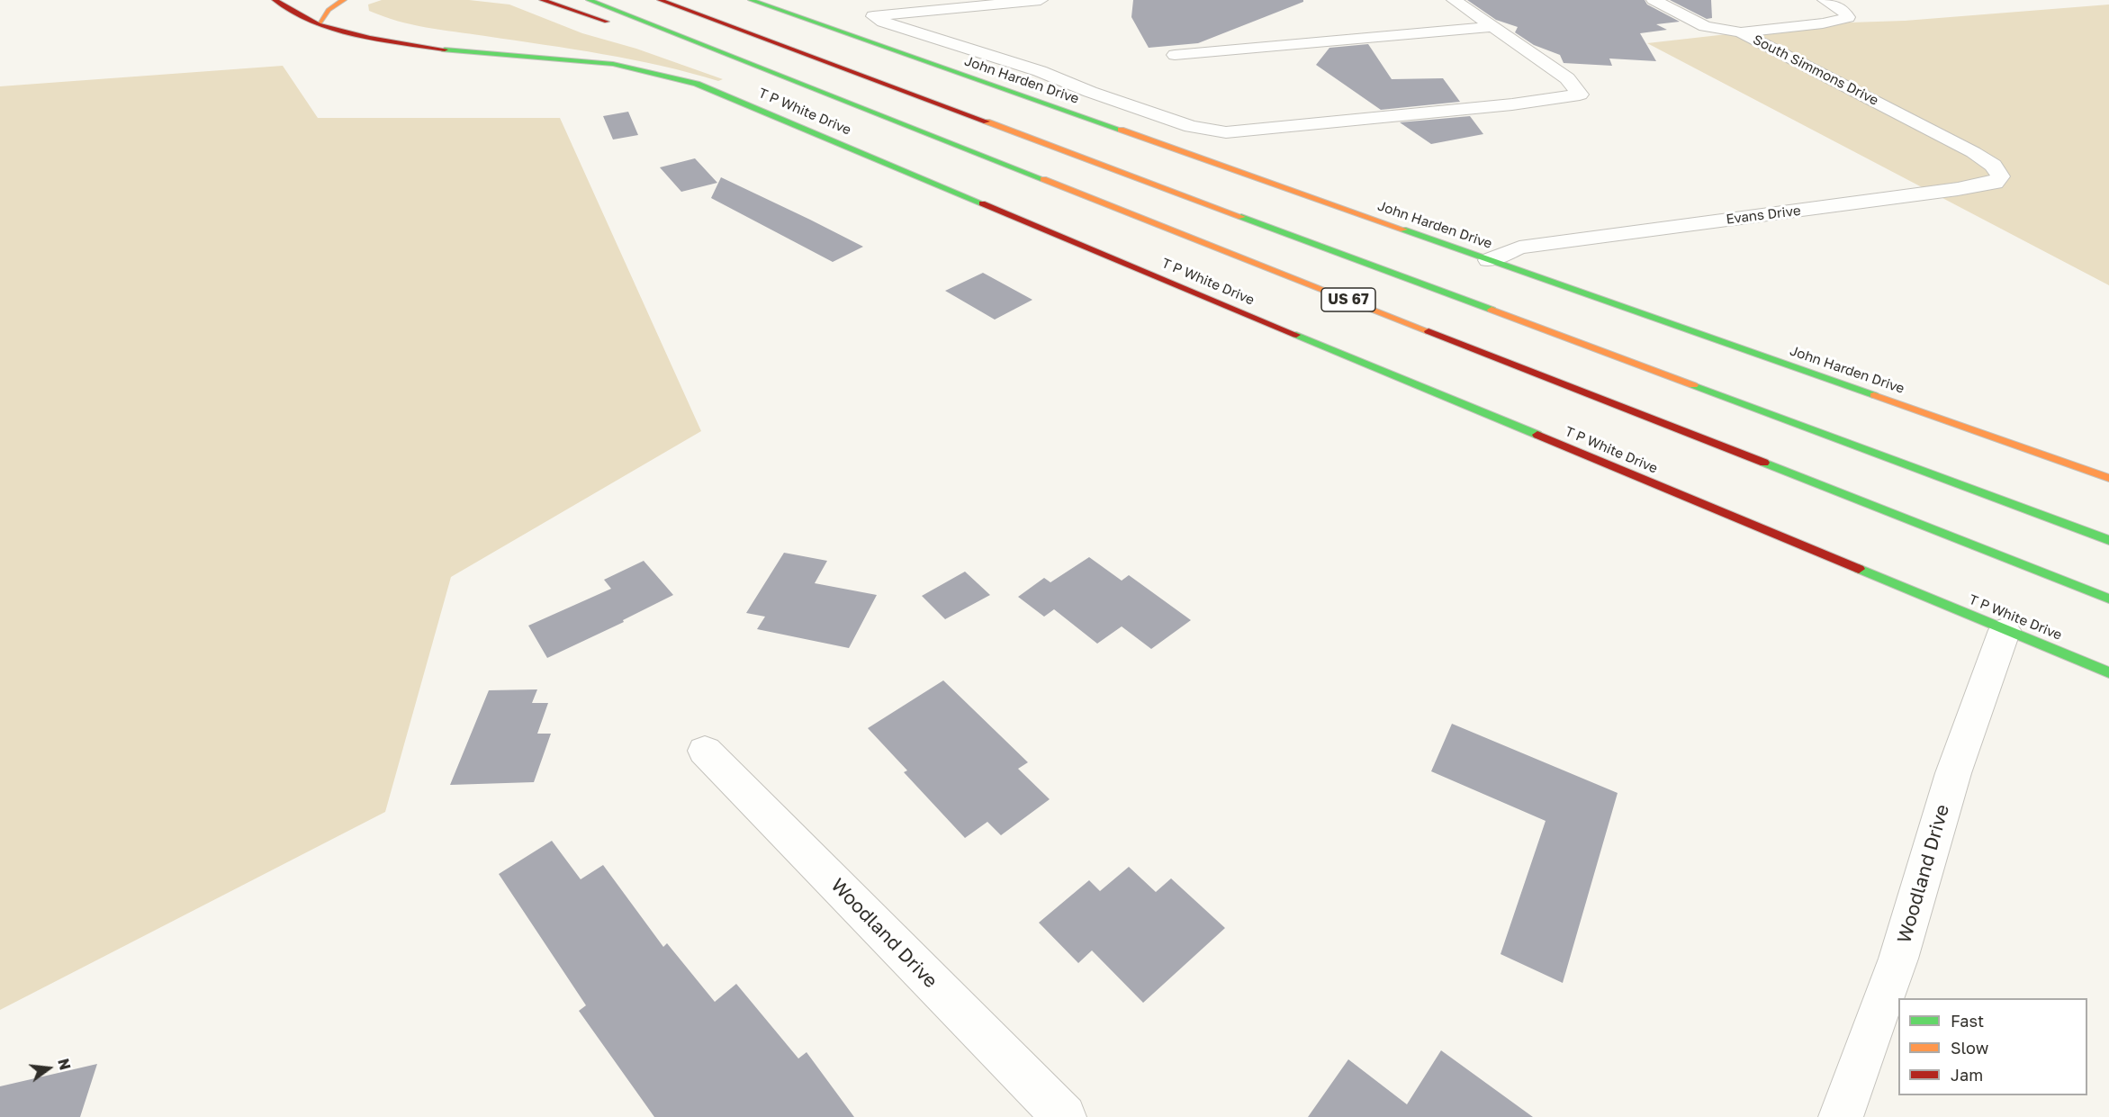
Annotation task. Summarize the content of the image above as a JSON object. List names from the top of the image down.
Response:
{
  "streets": {
    "main road": ["John Harden Drive", "T P White Drive", "US 67"],
    "street": ["South Simmons Drive", "Evans Drive", "Woodland Drive"]
  },
  "crossings": [
    ["South Simmons Drive", "Evans Drive"],
    ["John Harden Drive", "Evans Drive"],
    ["T P White Drive", "Woodland Drive"]
  ],
  "legend": ["Fast", "Slow", "Jam"],
  "north": "right"
}
